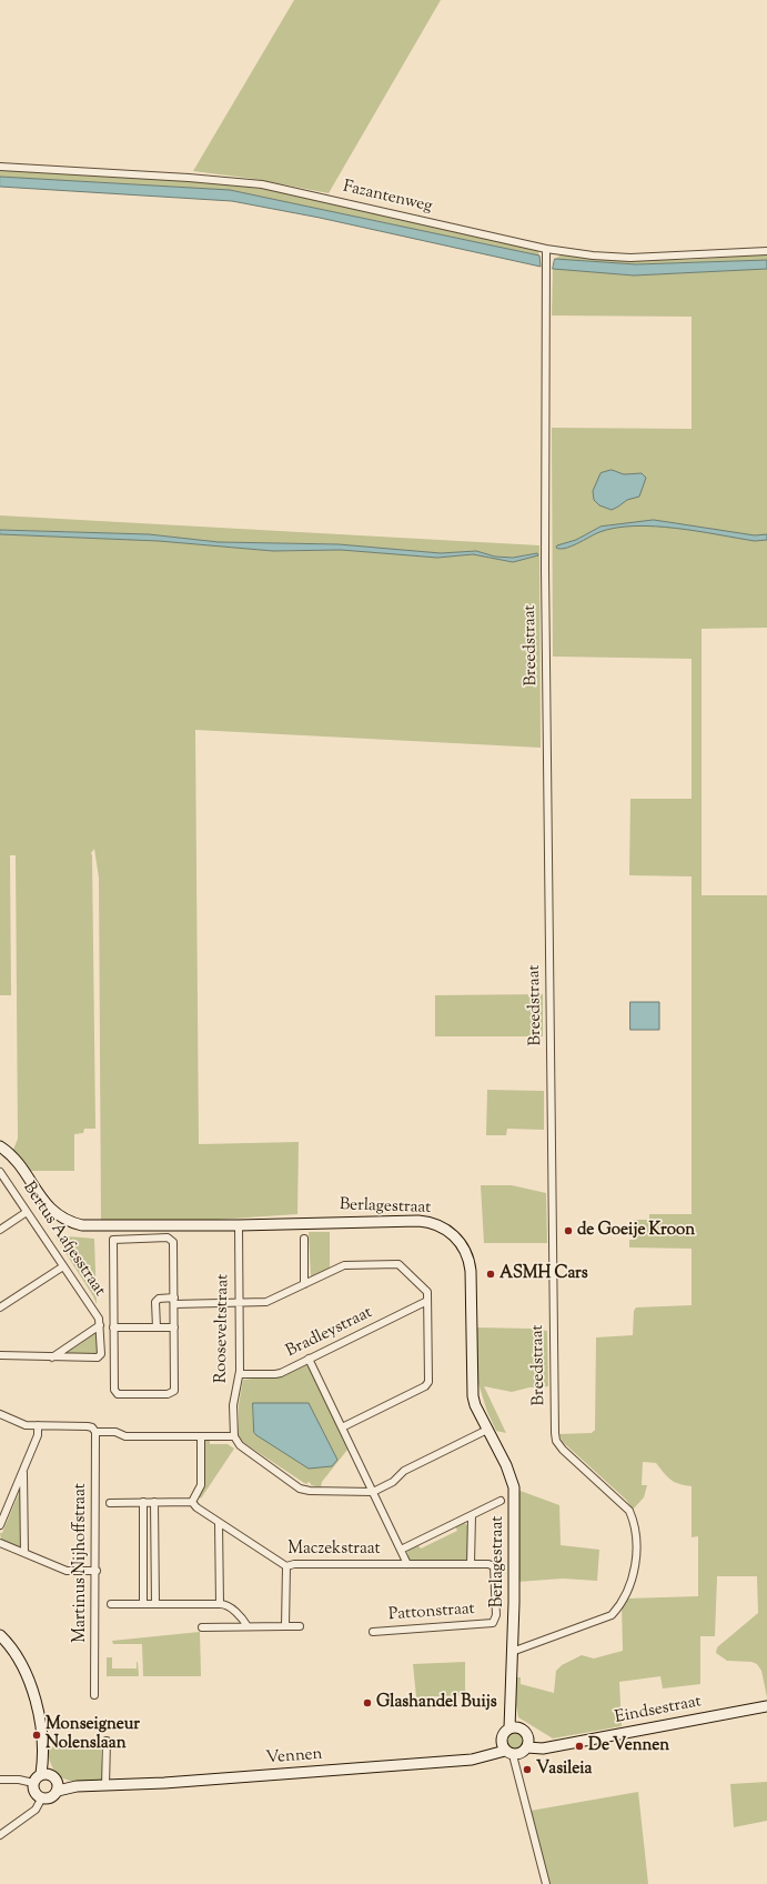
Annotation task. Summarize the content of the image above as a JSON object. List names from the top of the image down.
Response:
{
  "streets": {
    "street": [
      "Fazantenweg",
      "Breedstraat",
      "Berlagestraat",
      "Bertus Aafjesstraat",
      "Rooseveltstraat",
      "Bradleystraat",
      "Maczekstraat",
      "Martinus Nijhoffstraat",
      "Pattonstraat",
      "Eindsestraat",
      "Vennen"
    ]
  },
  "crossings": [
    ["Fazantenweg", "Breedstraat"],
    ["Breedstraat", "Berlagestraat"],
    ["Berlagestraat", "Rooseveltstraat"],
    ["Berlagestraat", "Eindsestraat"],
    ["Berlagestraat", "Vennen"],
    ["Rooseveltstraat", "Bradleystraat"],
    ["Maczekstraat", "Pattonstraat"],
    ["Eindsestraat", "Vennen"]
  ],
  "places": [
    "de Goeije Kroon",
    "ASMH Cars",
    "Glashandel Buijs",
    "Monseigneur Nolenslaan",
    "De Vennen",
    "Vasileia"
  ]
}
